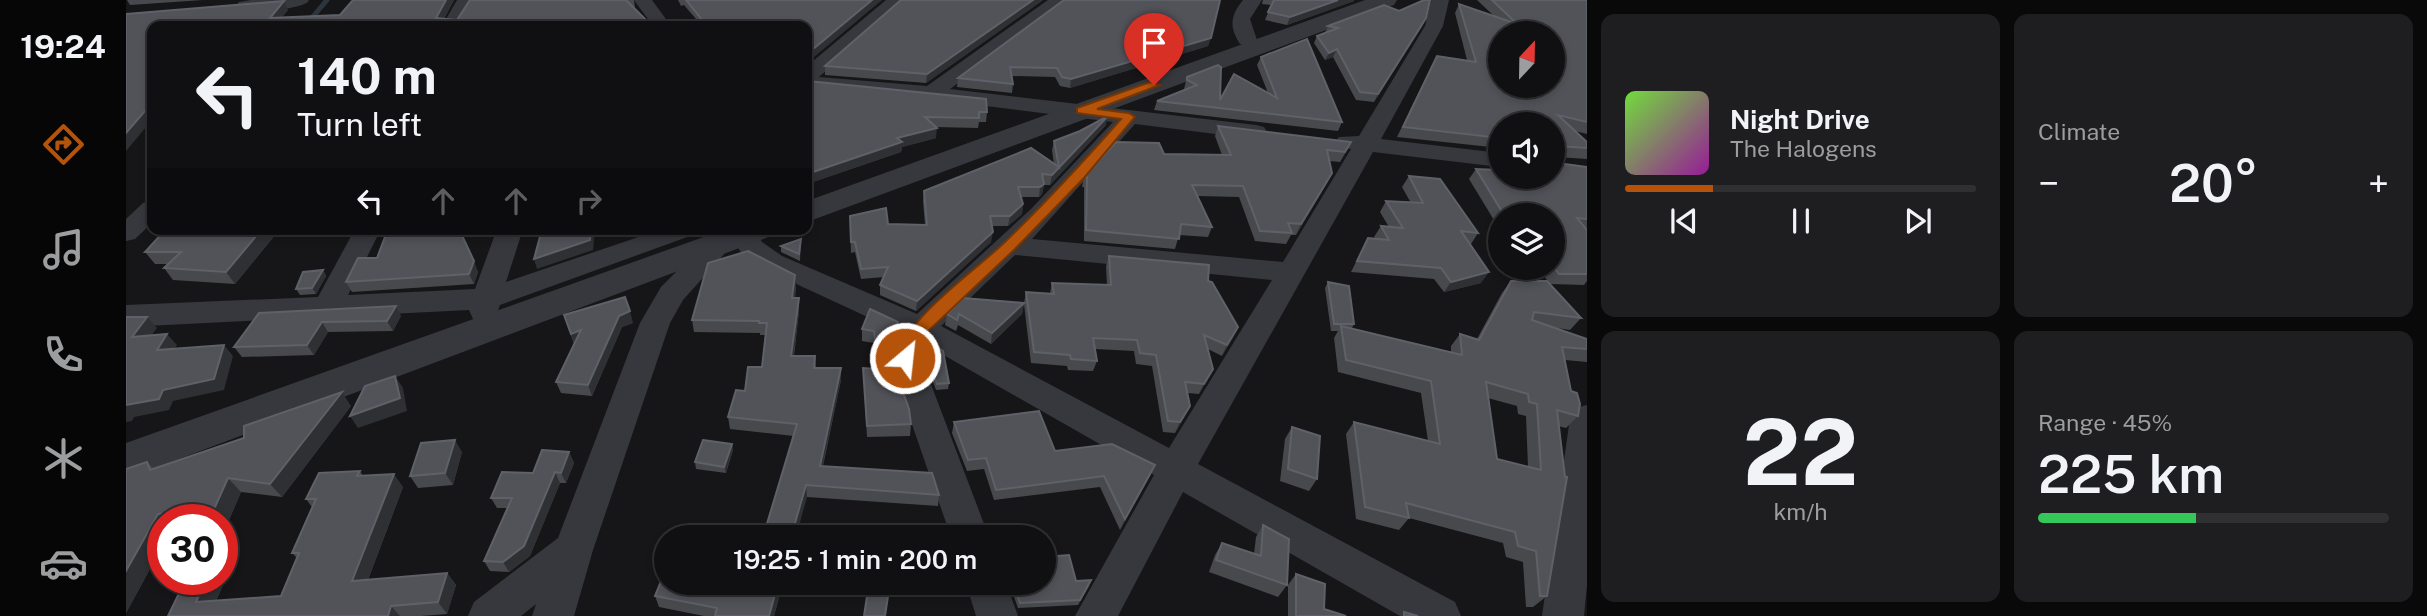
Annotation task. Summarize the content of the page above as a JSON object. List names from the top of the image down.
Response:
{
  "north": "top",
  "page": {
    "tabs": "19:24",
    "tile": [
      "Climate",
      ["22", "km/h"],
      ["Range · 45%", "225 km"]
    ],
    "turn": ["140 m", "Turn left"],
    "song": ["Night Drive", "The Halogens"],
    "heat": ["−", "20°", "+"],
    "limit": "30",
    "trip": "19:25 · 1 min · 200 m"
  }
}
